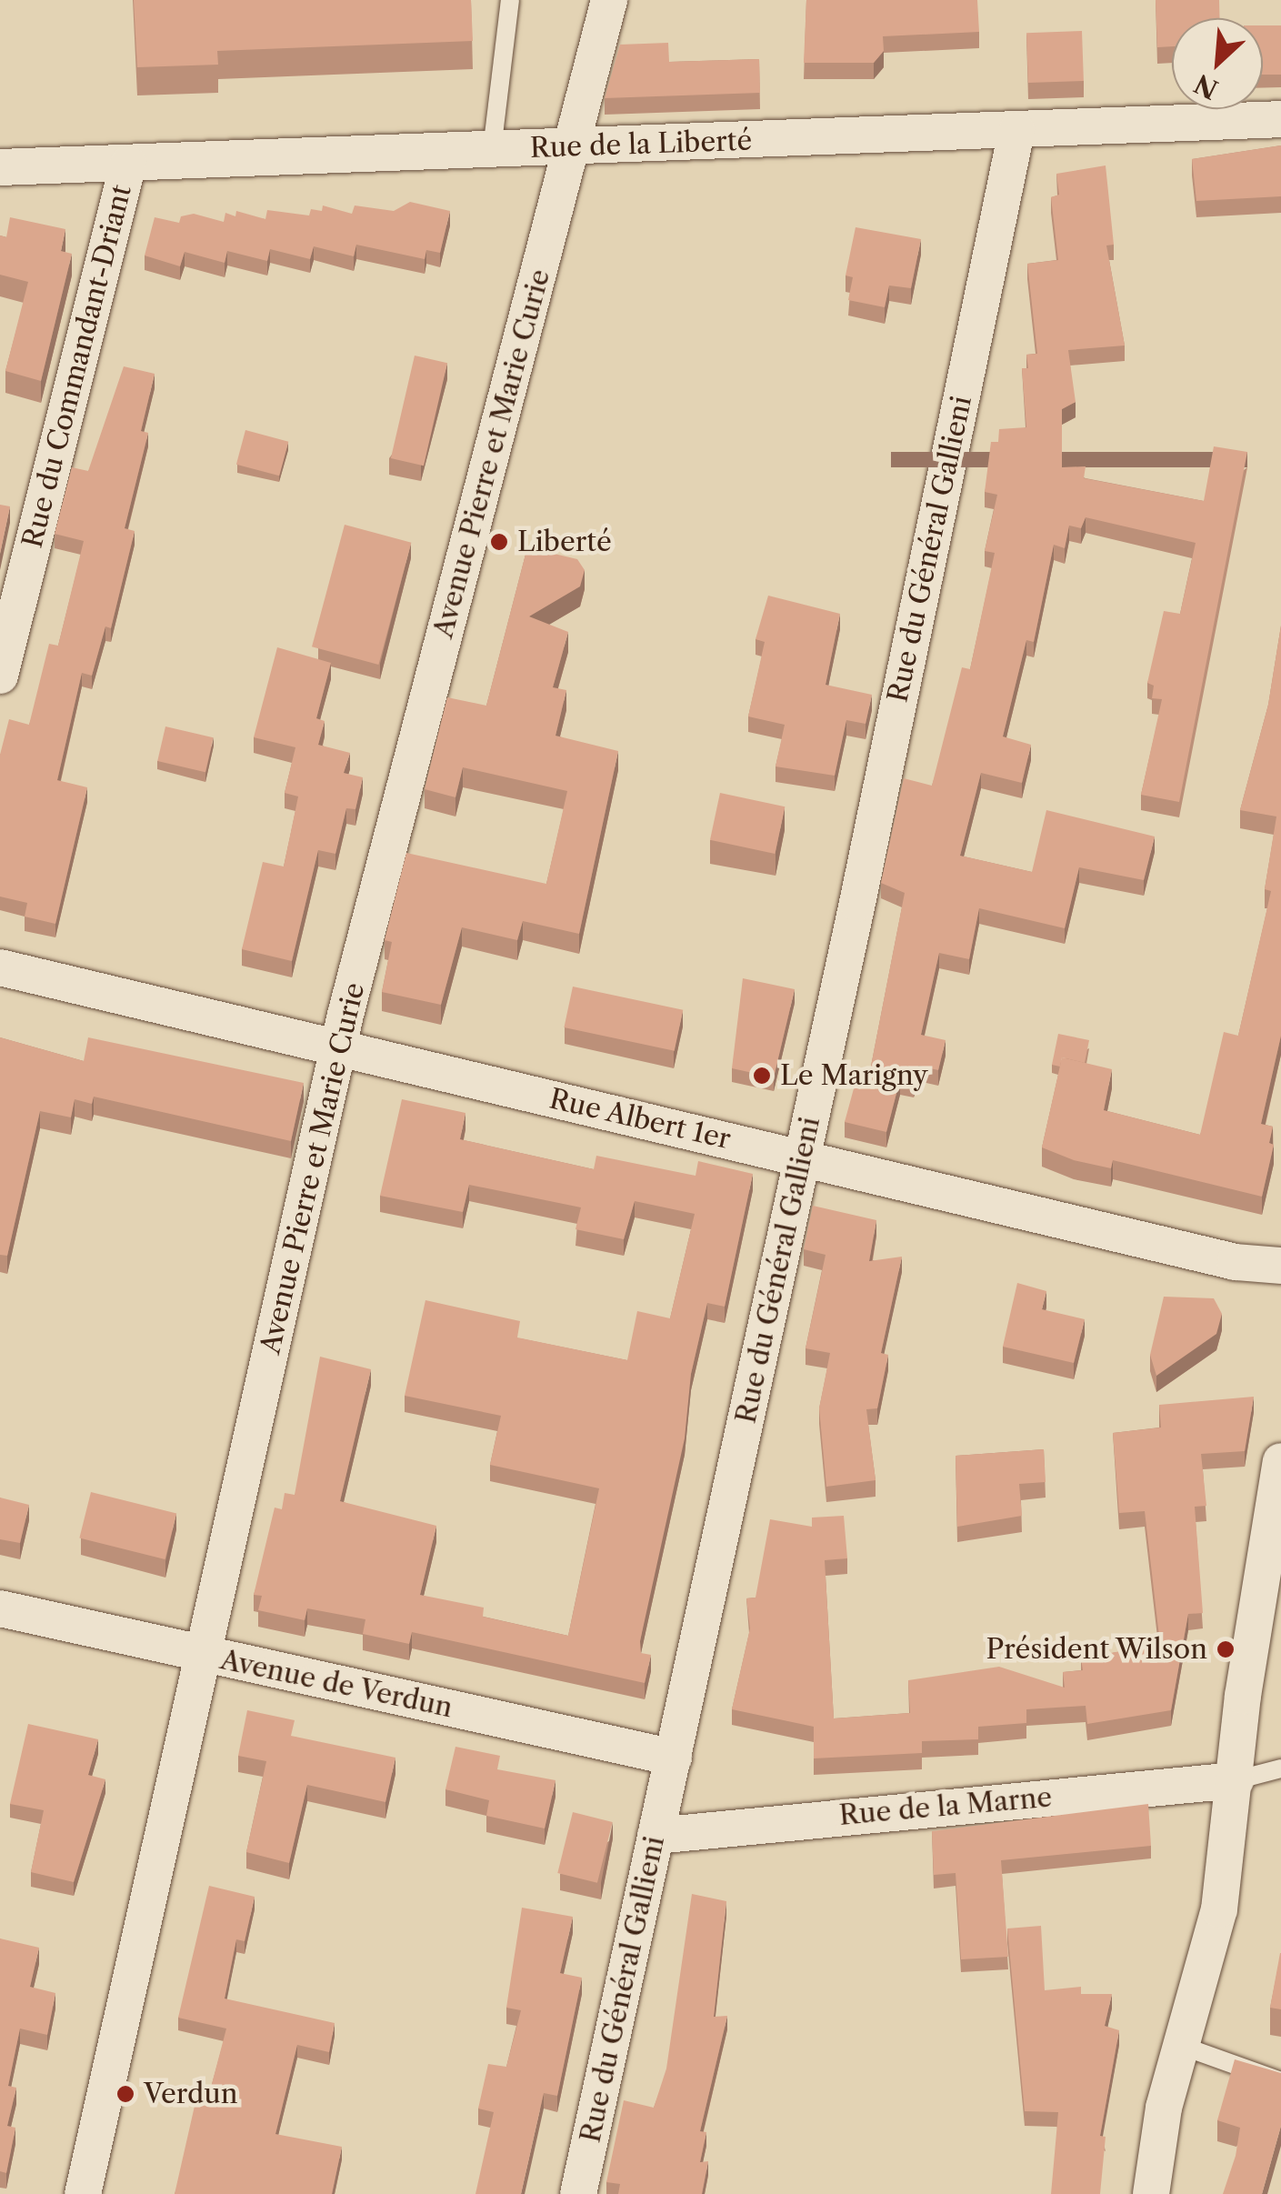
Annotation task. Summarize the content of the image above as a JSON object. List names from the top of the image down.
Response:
{
  "streets": {
    "street": [
      "Rue de la Liberté",
      "Rue du Commandant-Driant",
      "Avenue Pierre et Marie Curie",
      "Rue du Général Gallieni",
      "Rue Albert 1er",
      "Avenue de Verdun",
      "Rue de la Marne"
    ]
  },
  "crossings": [
    ["Rue de la Liberté", "Rue du Commandant-Driant"],
    ["Rue de la Liberté", "Avenue Pierre et Marie Curie"],
    ["Rue de la Liberté", "Rue du Général Gallieni"],
    ["Avenue Pierre et Marie Curie", "Rue Albert 1er"],
    ["Avenue Pierre et Marie Curie", "Avenue de Verdun"],
    ["Rue du Général Gallieni", "Rue Albert 1er"],
    ["Rue du Général Gallieni", "Avenue de Verdun"],
    ["Rue du Général Gallieni", "Rue de la Marne"]
  ],
  "places": [
    "Liberté",
    "Le Marigny",
    "Président Wilson",
    "Verdun"
  ],
  "north": "bottom left"
}
